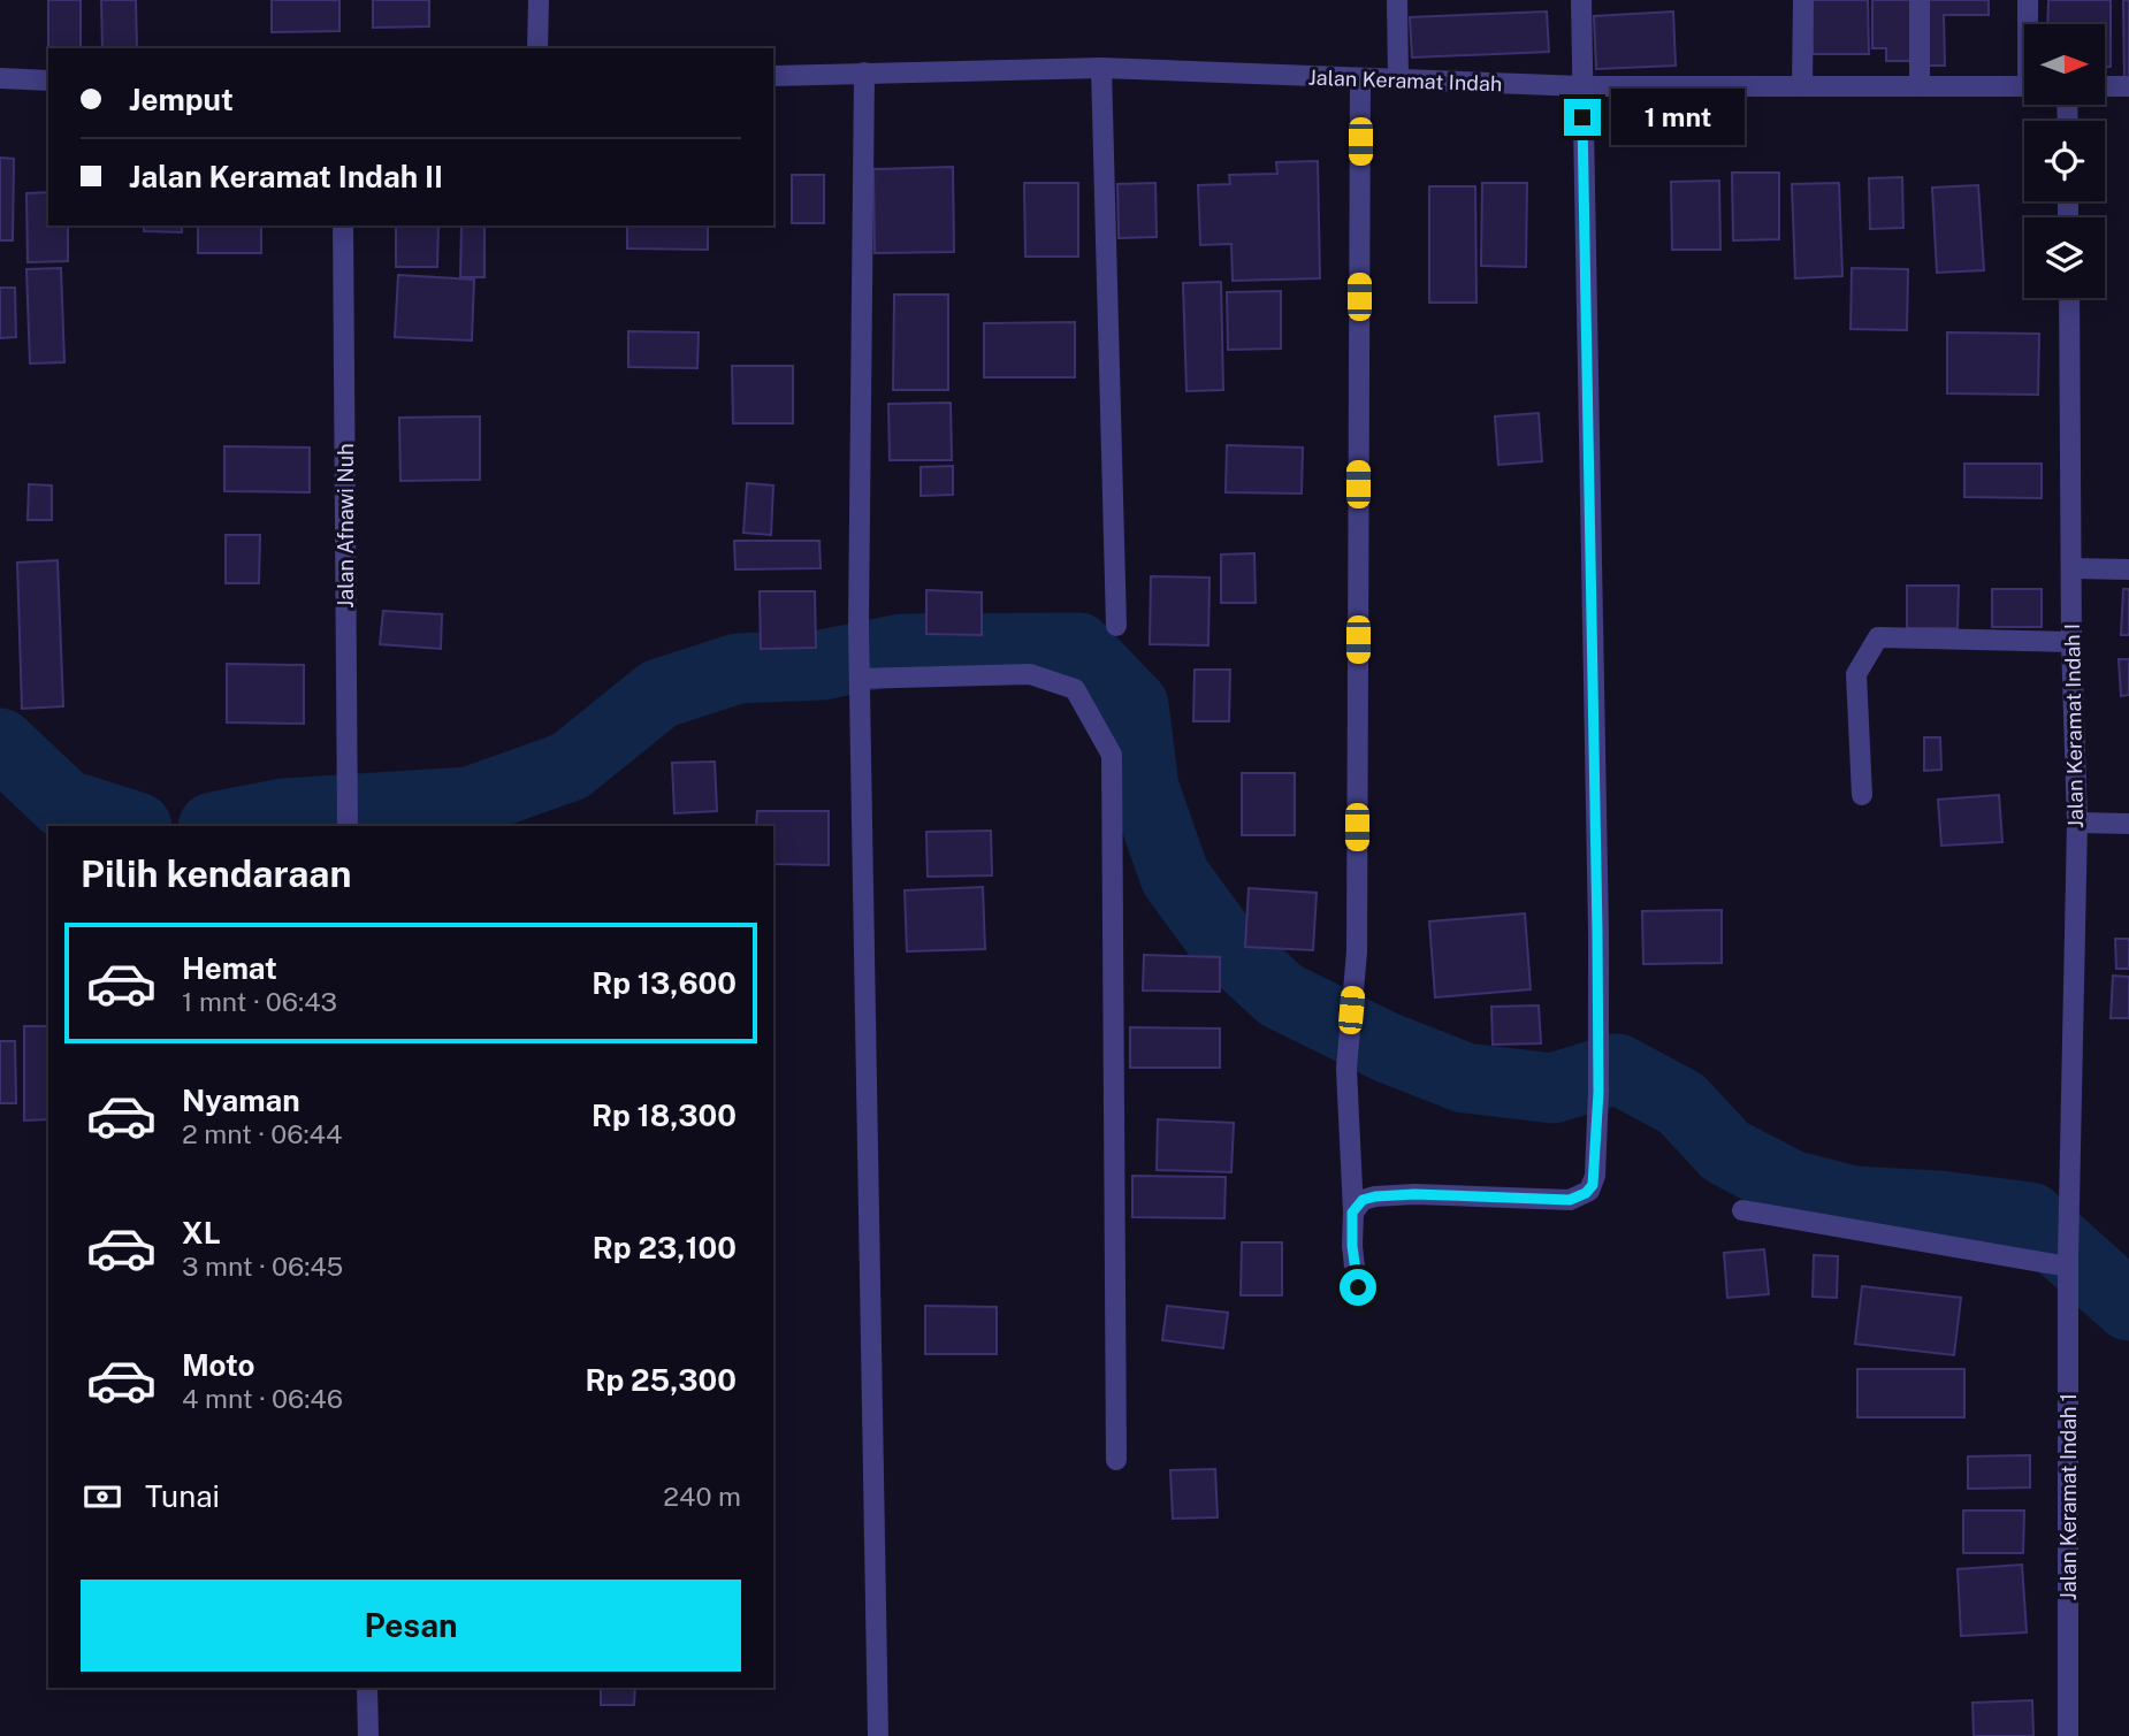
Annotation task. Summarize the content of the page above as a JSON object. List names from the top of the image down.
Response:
{
  "streets": {
    "street": [
      "Jalan Keramat Indah",
      "Jalan Afnawi Nuh",
      "Jalan Keramat Indah I",
      "Jalan Keramat Indah 1"
    ]
  },
  "crossings": [
    ["Jalan Keramat Indah I", "Jalan Keramat Indah 1"]
  ],
  "north": "right",
  "page": {
    "banner": ["Jemput", "Jalan Keramat Indah II"],
    "bubble": "1 mnt",
    "heading": "Pilih kendaraan",
    "list": [
      {
        "name": "Hemat",
        "note": "1 mnt · 06:43",
        "value": "Rp 13,600"
      },
      {
        "name": "Nyaman",
        "note": "2 mnt · 06:44",
        "value": "Rp 18,300"
      },
      {
        "name": "XL",
        "note": "3 mnt · 06:45",
        "value": "Rp 23,100"
      },
      {
        "name": "Moto",
        "note": "4 mnt · 06:46",
        "value": "Rp 25,300"
      }
    ],
    "pay": ["Tunai", "240 m"],
    "buttons": "Pesan"
  }
}
